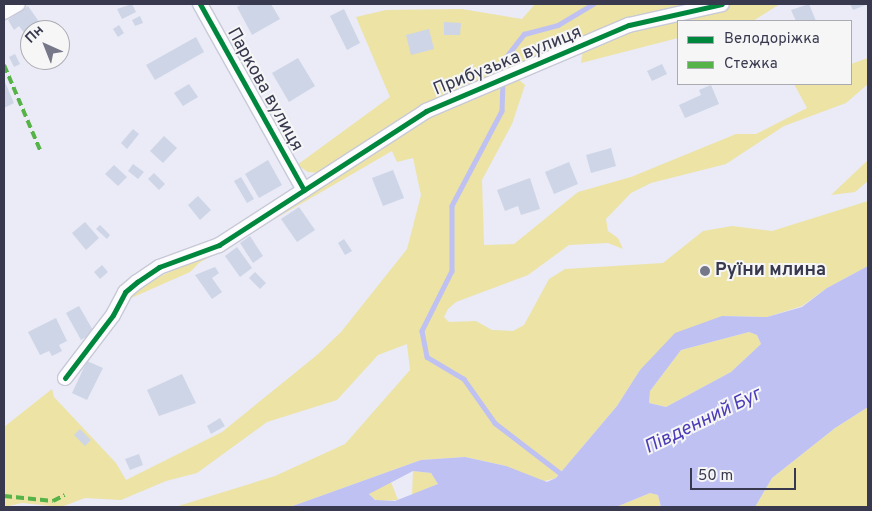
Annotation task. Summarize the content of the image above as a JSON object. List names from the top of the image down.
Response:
{
  "streets": {
    "street": ["Прибузька вулиця", "Паркова вулиця"]
  },
  "crossings": [
    ["Прибузька вулиця", "Паркова вулиця"]
  ],
  "water": ["Південний Буг"],
  "places": ["Руїни млина"],
  "legend": ["Велодоріжка", "Стежка"],
  "scale_bar": "50 m",
  "north": "top left"
}
